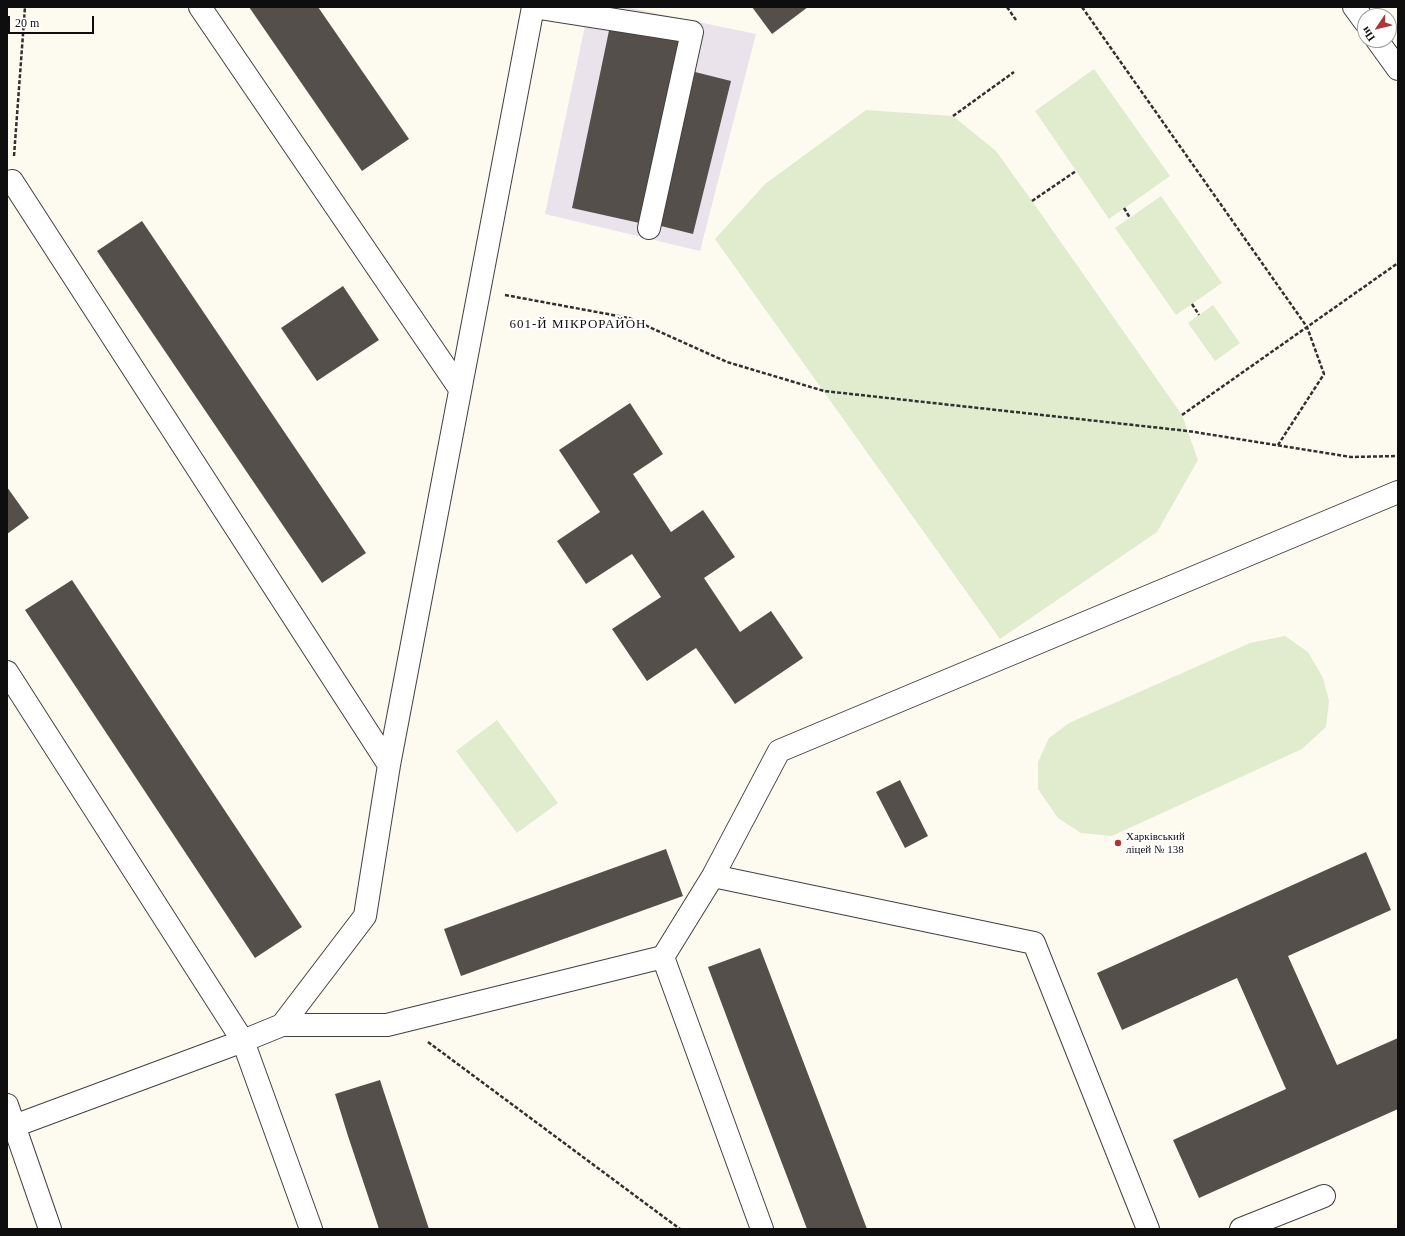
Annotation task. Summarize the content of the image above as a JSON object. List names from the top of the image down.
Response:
{
  "districts": ["601-Й МІКРОРАЙОН"],
  "places": ["Харківський ліцей № 138"],
  "scale_bar": "20 m",
  "north": "bottom left"
}
